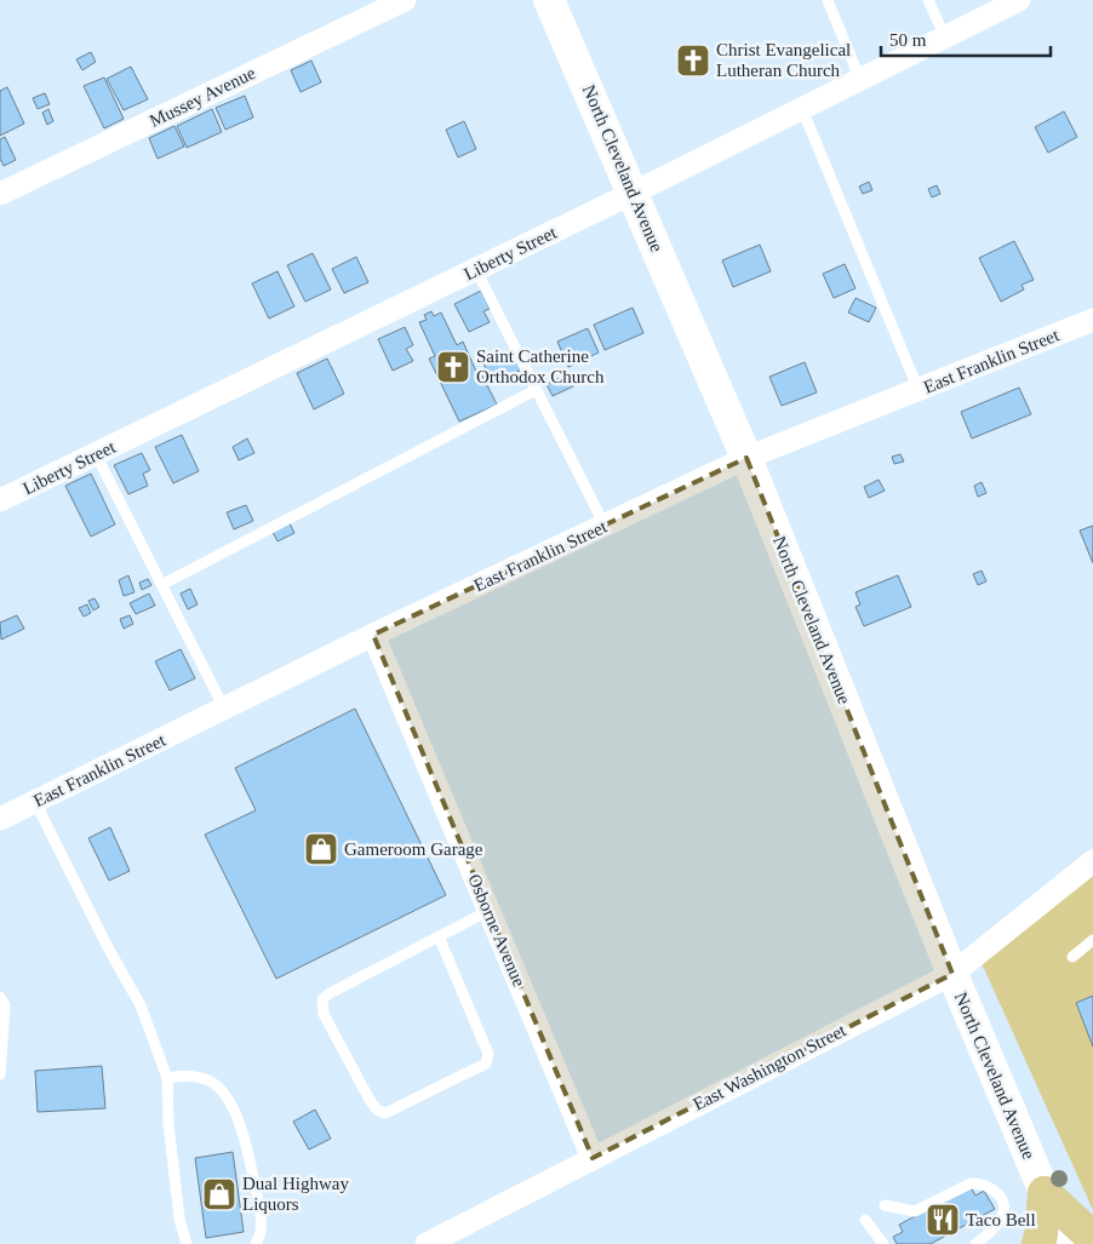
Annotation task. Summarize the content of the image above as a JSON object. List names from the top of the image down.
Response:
{
  "streets": {
    "main road": ["North Cleveland Avenue"],
    "street": [
      "Mussey Avenue",
      "Liberty Street",
      "East Franklin Street",
      "Osborne Avenue",
      "East Washington Street"
    ]
  },
  "crossings": [
    ["North Cleveland Avenue", "Liberty Street"],
    ["North Cleveland Avenue", "East Franklin Street"],
    ["North Cleveland Avenue", "East Washington Street"],
    ["East Franklin Street", "Osborne Avenue"],
    ["Osborne Avenue", "East Washington Street"]
  ],
  "places": {
    "church": ["Christ Evangelical Lutheran Church", "Saint Catherine Orthodox Church"],
    "shop": ["Gameroom Garage", "Dual Highway Liquors"],
    "restaurant": ["Taco Bell"]
  },
  "scale_bar": "50 m"
}
